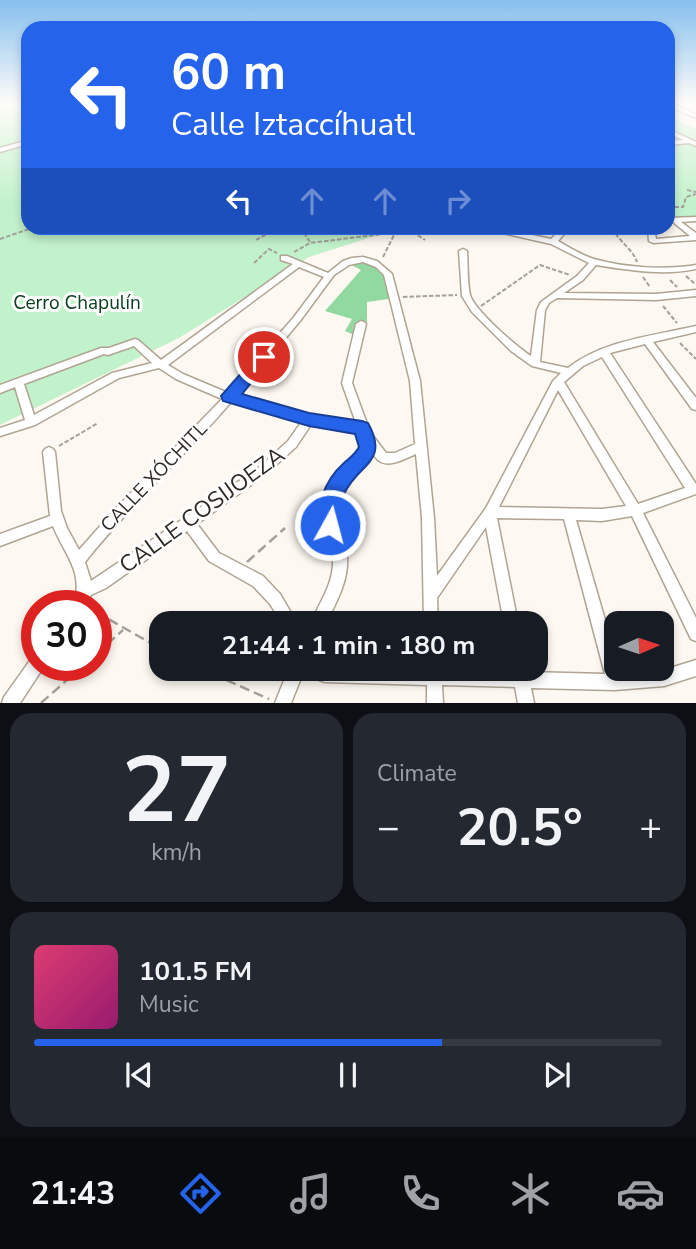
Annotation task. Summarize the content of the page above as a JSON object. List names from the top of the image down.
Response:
{
  "streets": {
    "street": ["CALLE XÓCHITL", "CALLE COSIJOEZA"]
  },
  "parks": ["Cerro Chapulín"],
  "north": "right",
  "page": {
    "turn": ["60 m", "Calle Iztaccíhuatl"],
    "limit": "30",
    "trip": "21:44 · 1 min · 180 m",
    "tile": [
      ["27", "km/h"],
      "Climate"
    ],
    "heat": ["−", "20.5°", "+"],
    "song": ["101.5 FM", "Music"],
    "tabs": "21:43"
  }
}
